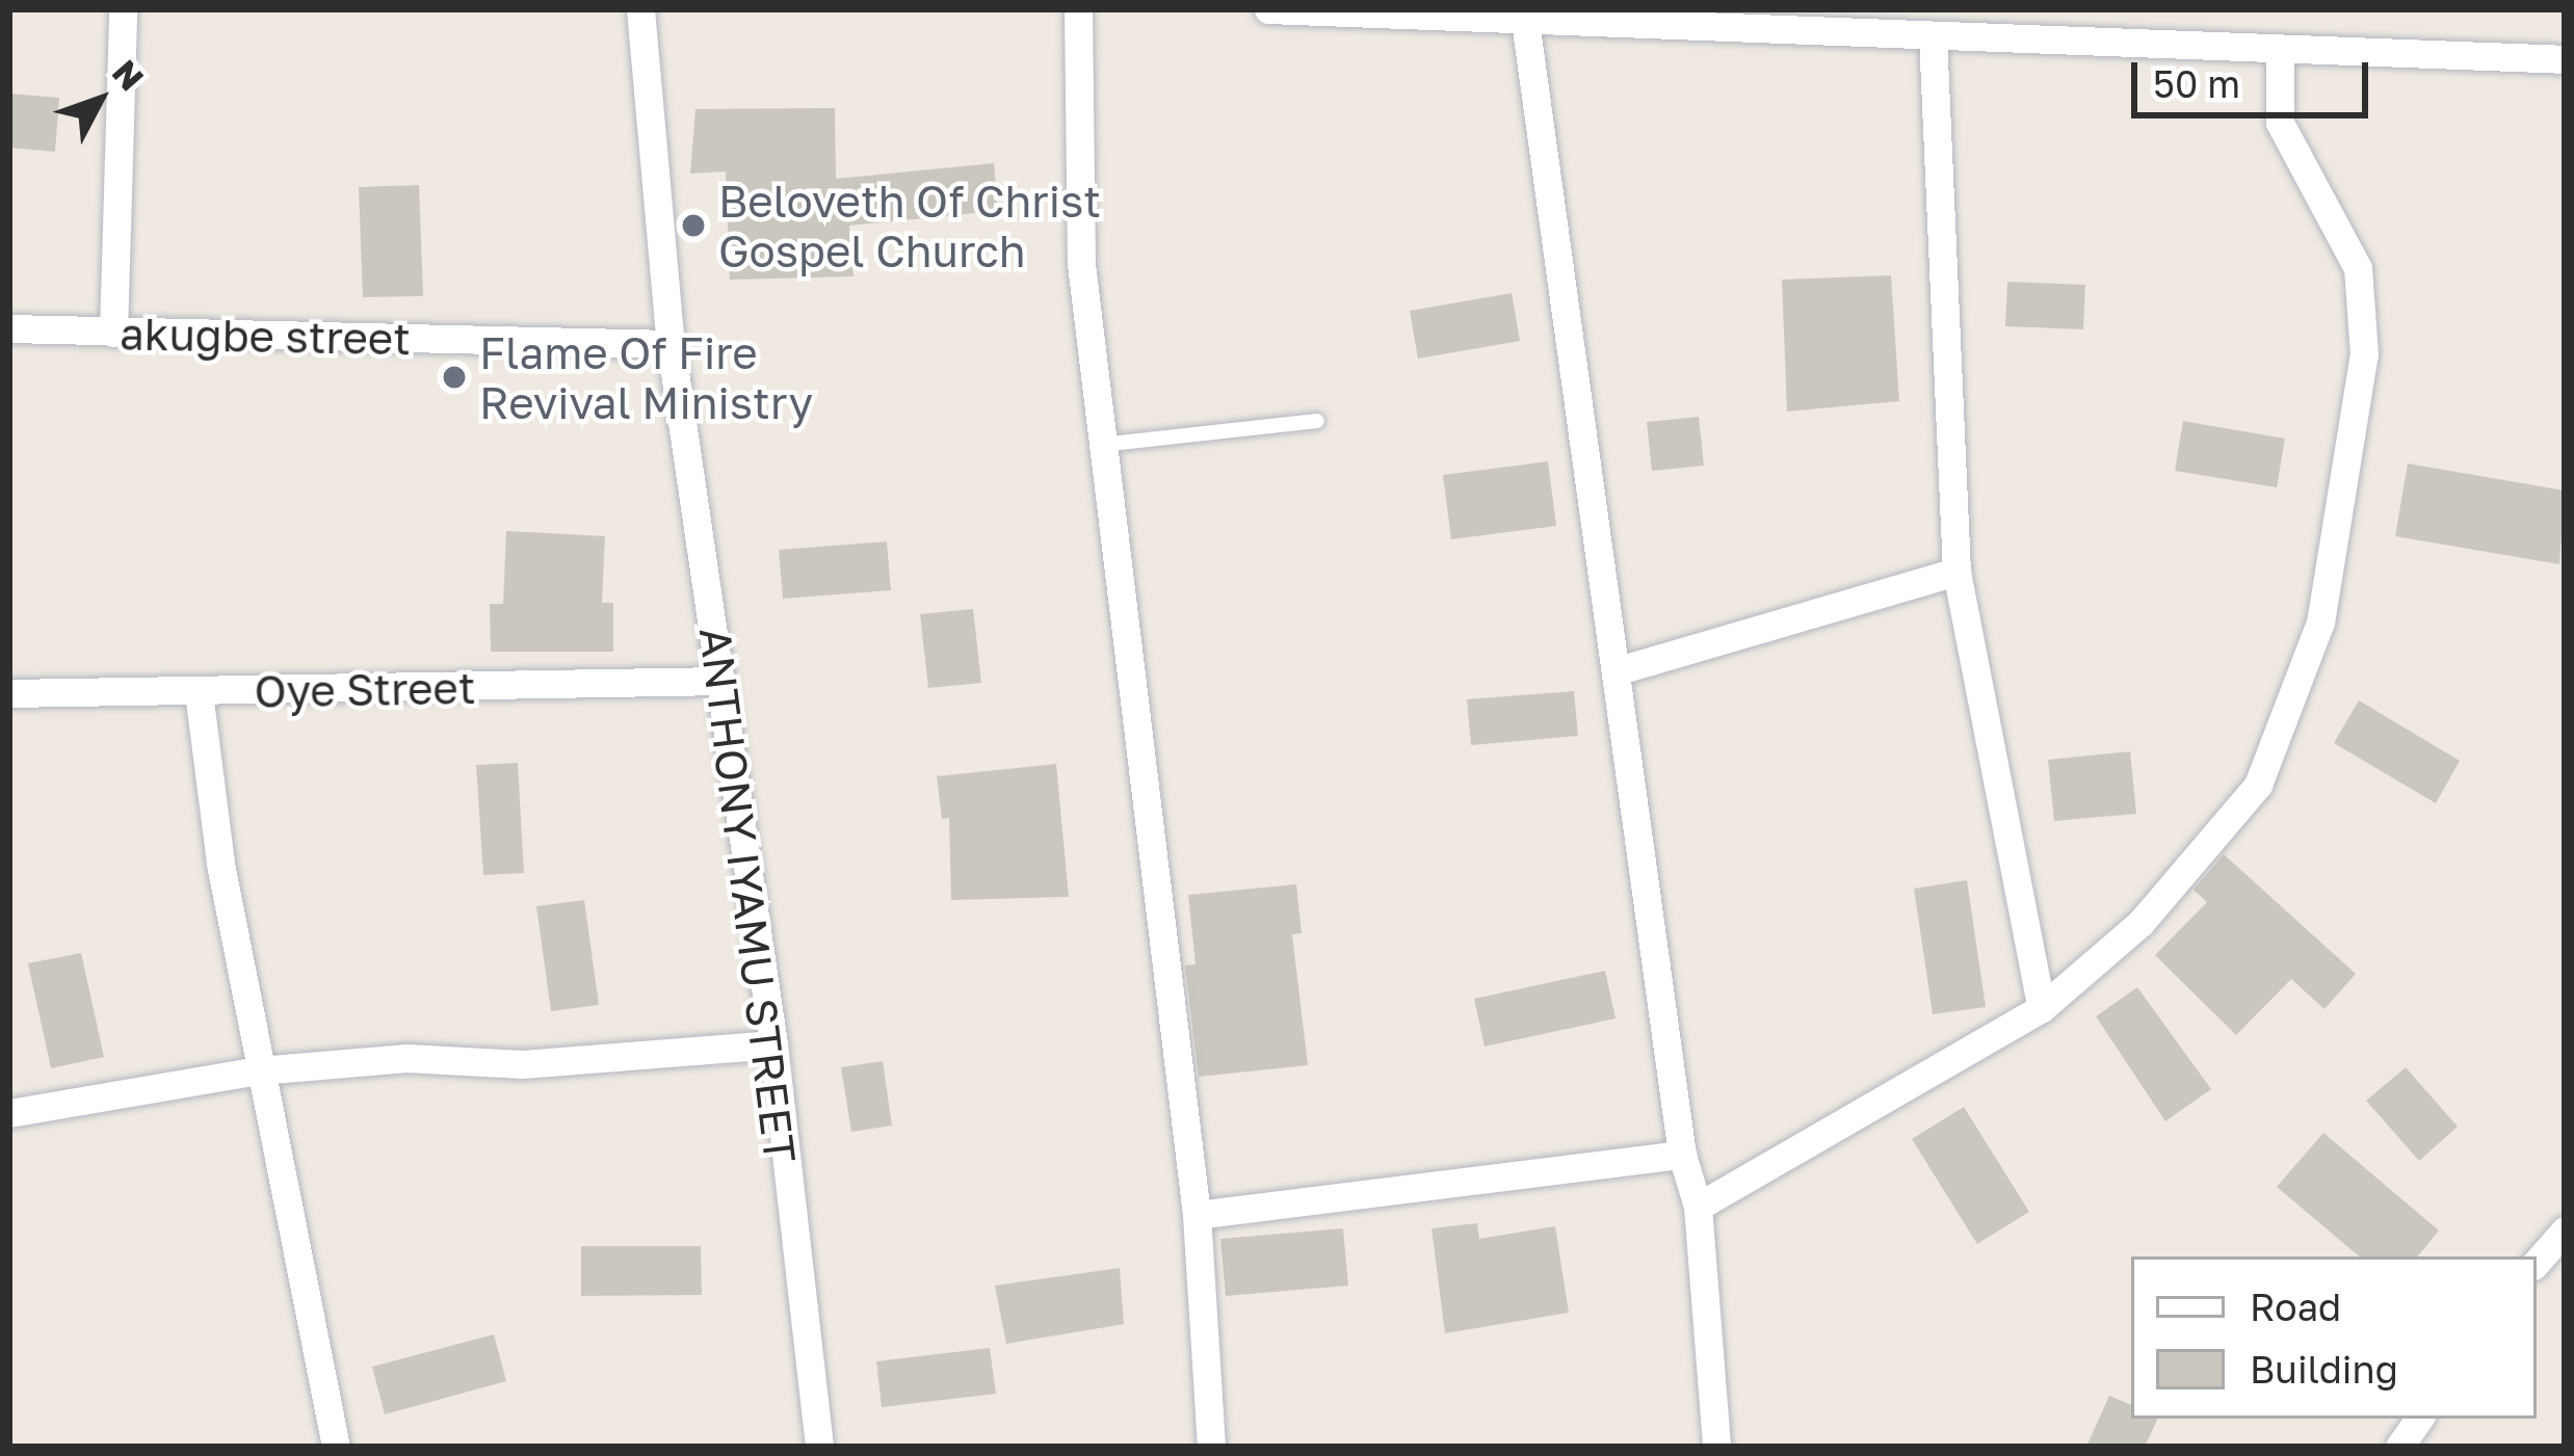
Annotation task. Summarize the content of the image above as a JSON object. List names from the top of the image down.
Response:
{
  "streets": {
    "street": ["akugbe street", "Oye Street", "ANTHONY IYAMU STREET"]
  },
  "crossings": [
    ["akugbe street", "ANTHONY IYAMU STREET"],
    ["Oye Street", "ANTHONY IYAMU STREET"]
  ],
  "places": ["Beloveth Of Christ Gospel Church", "Flame Of Fire Revival Ministry"],
  "legend": ["Road", "Building"],
  "scale_bar": "50 m",
  "north": "top right"
}
